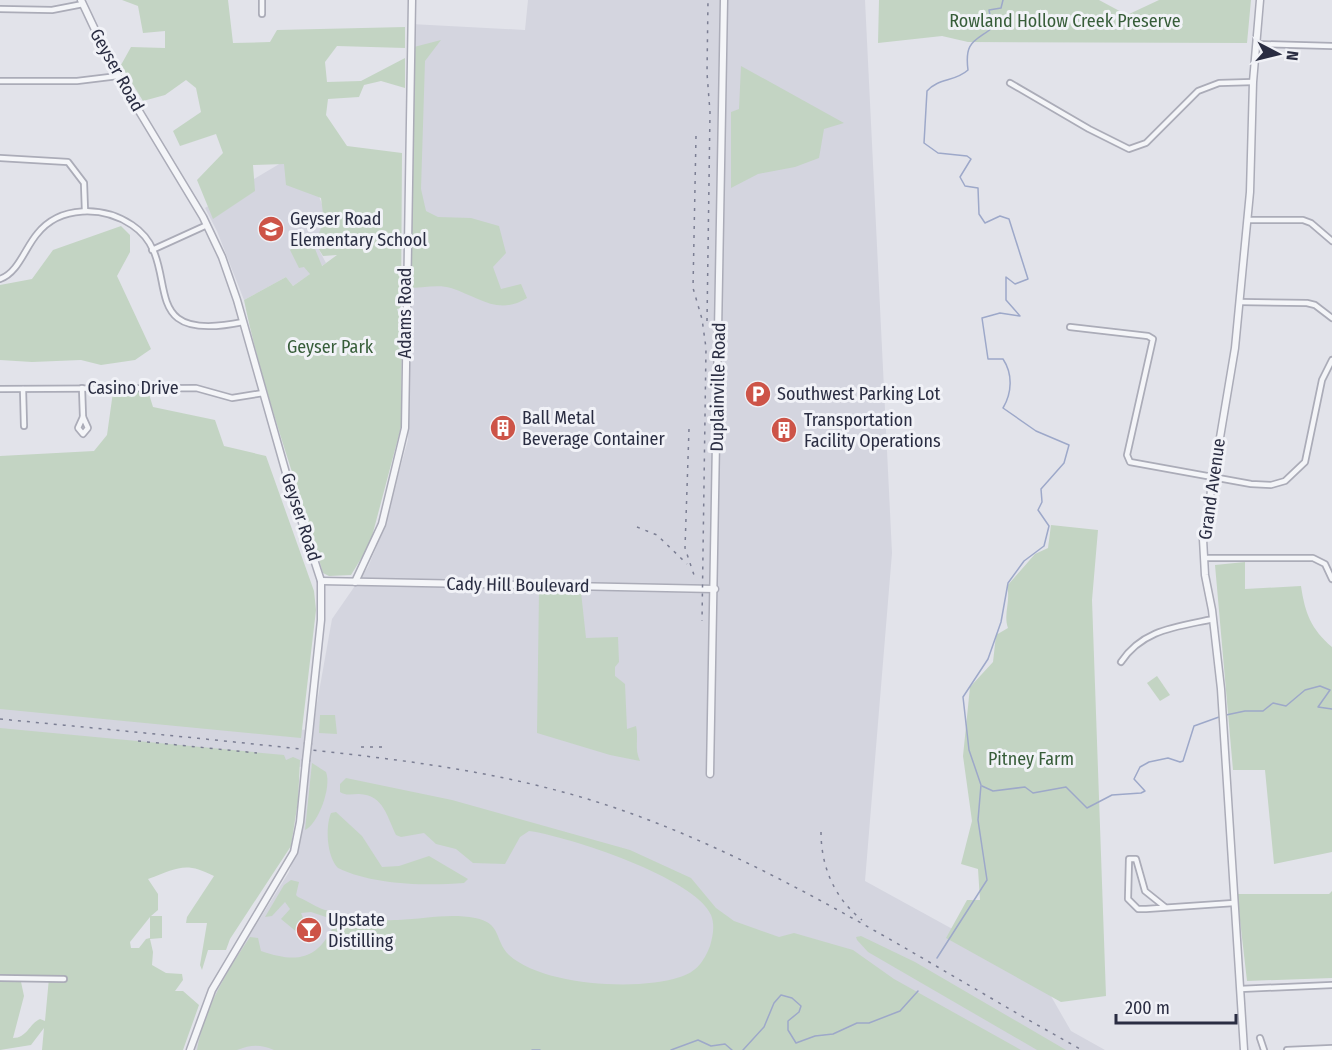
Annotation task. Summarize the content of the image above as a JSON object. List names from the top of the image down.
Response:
{
  "streets": {
    "street": [
      "Geyser Road",
      "Adams Road",
      "Duplainville Road",
      "Casino Drive",
      "Grand Avenue",
      "Cady Hill Boulevard"
    ]
  },
  "crossings": [
    ["Geyser Road", "Casino Drive"],
    ["Geyser Road", "Cady Hill Boulevard"],
    ["Adams Road", "Cady Hill Boulevard"],
    ["Duplainville Road", "Cady Hill Boulevard"]
  ],
  "parks": ["Rowland Hollow Creek Preserve", "Geyser Park", "Pitney Farm"],
  "places": {
    "school or university": ["Geyser Road Elementary School"],
    "parking": ["Southwest Parking Lot"],
    "building": ["Ball Metal Beverage Container", "Transportation Facility Operations"],
    "bar": ["Upstate Distilling"]
  },
  "scale_bar": "200 m",
  "north": "right"
}
